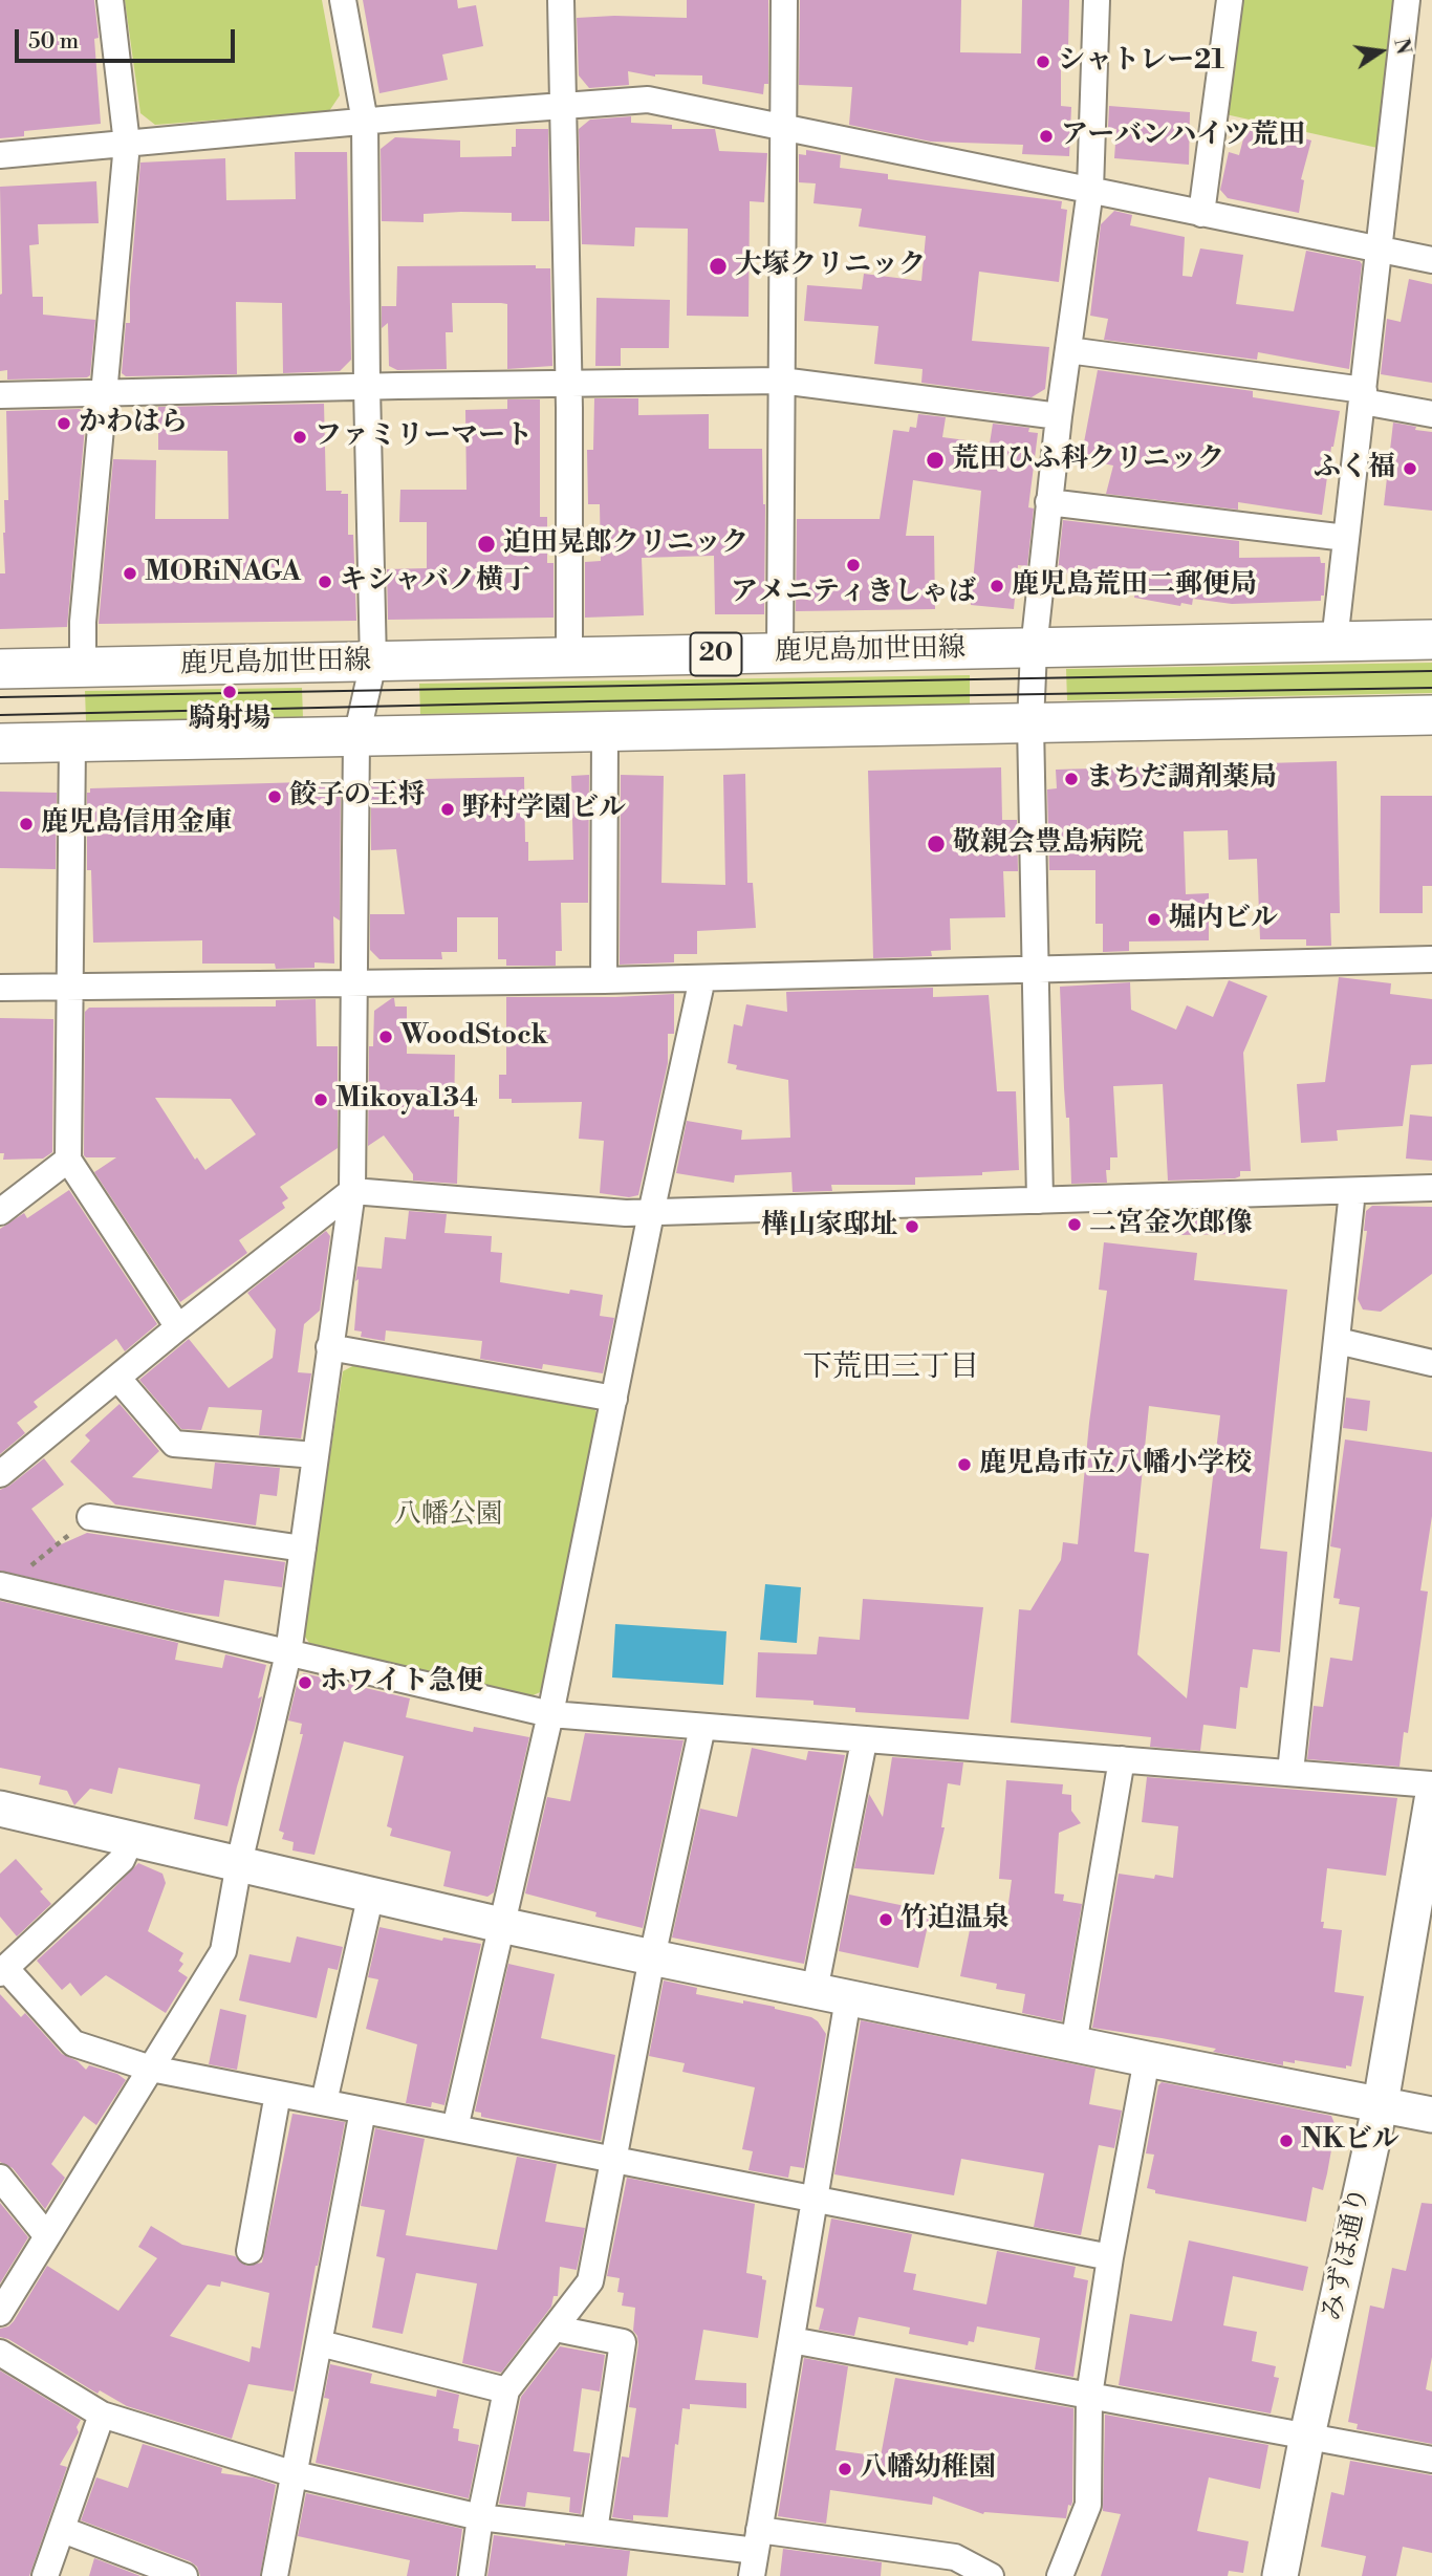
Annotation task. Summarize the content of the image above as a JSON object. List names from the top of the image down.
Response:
{
  "streets": {
    "main road": ["鹿児島加世田線", "20"],
    "street": ["みずほ通り"]
  },
  "districts": ["下荒田三丁目"],
  "parks": ["八幡公園"],
  "places": [
    "シャトレー21",
    "アーバンハイツ荒田",
    "大塚クリニック",
    "かわはら",
    "ファミリーマート",
    "荒田ひふ科クリニック",
    "ふく福",
    "迫田晃郎クリニック",
    "アメニティきしゃば",
    "MORiNAGA",
    "キシャバノ横丁",
    "鹿児島荒田二郵便局",
    "騎射場",
    "まちだ調剤薬局",
    "餃子の王将",
    "野村学園ビル",
    "鹿児島信用金庫",
    "敬親会豊島病院",
    "堀内ビル",
    "WoodStock",
    "Mikoya134",
    "二宮金次郎像",
    "樺山家邸址",
    "鹿児島市立八幡小学校",
    "ホワイト急便",
    "竹迫温泉",
    "NKビル",
    "八幡幼稚園"
  ],
  "scale_bar": "50 m",
  "north": "right"
}
